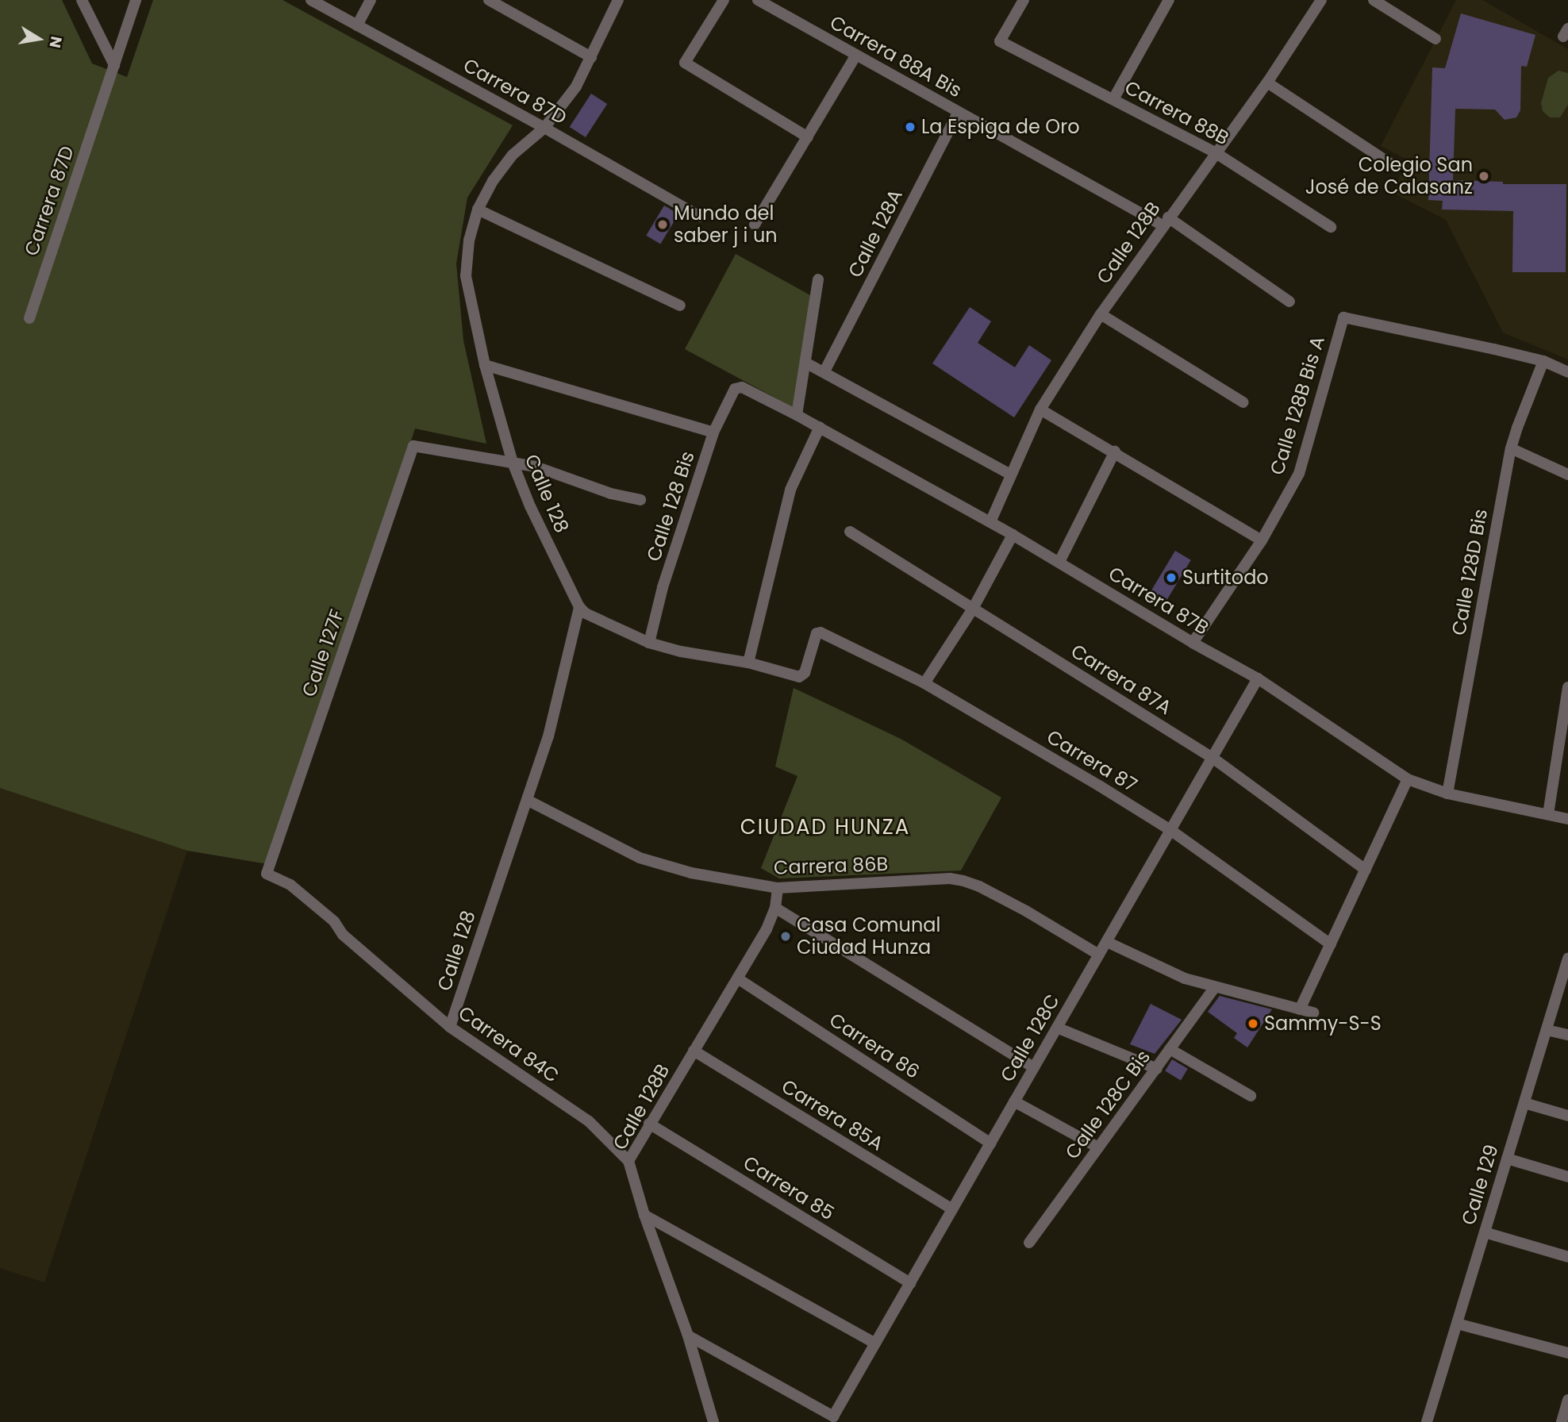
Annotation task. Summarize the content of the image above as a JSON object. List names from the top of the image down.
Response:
{
  "streets": {
    "street": [
      "Carrera 88A Bis",
      "Carrera 87D",
      "Carrera 88B",
      "Calle 128A",
      "Calle 128B",
      "Calle 128B Bis A",
      "Calle 128",
      "Calle 128 Bis",
      "Calle 128D Bis",
      "Carrera 87B",
      "Calle 127F",
      "Carrera 87A",
      "Carrera 87",
      "Carrera 86B",
      "Calle 128C",
      "Carrera 84C",
      "Carrera 86",
      "Calle 128C Bis",
      "Carrera 85A",
      "Calle 129",
      "Carrera 85"
    ]
  },
  "crossings": [
    ["Carrera 88A Bis", "Calle 128A"],
    ["Carrera 88A Bis", "Calle 128B"],
    ["Carrera 87D", "Calle 128"],
    ["Carrera 88B", "Calle 128B"],
    ["Calle 128A", "Carrera 87B"],
    ["Calle 128B", "Carrera 87B"],
    ["Calle 128B", "Carrera 86B"],
    ["Calle 128B", "Calle 128C"],
    ["Calle 128B", "Carrera 84C"],
    ["Calle 128B", "Carrera 86"],
    ["Calle 128B", "Carrera 85A"],
    ["Calle 128B", "Carrera 85"],
    ["Calle 128B Bis A", "Calle 128D Bis"],
    ["Calle 128B Bis A", "Carrera 87B"],
    ["Calle 128", "Calle 128 Bis"],
    ["Calle 128", "Calle 127F"],
    ["Calle 128", "Carrera 86B"],
    ["Calle 128", "Carrera 84C"],
    ["Calle 128 Bis", "Carrera 87B"],
    ["Calle 128 Bis", "Calle 127F"],
    ["Calle 128D Bis", "Carrera 87B"],
    ["Carrera 87B", "Calle 128C"],
    ["Calle 127F", "Carrera 84C"],
    ["Carrera 87A", "Calle 128C"],
    ["Carrera 87", "Calle 128C"],
    ["Carrera 86B", "Calle 128C"],
    ["Calle 128C", "Carrera 86"],
    ["Calle 128C", "Carrera 85A"],
    ["Calle 128C", "Carrera 85"]
  ],
  "districts": ["CIUDAD HUNZA"],
  "places": [
    "La Espiga de Oro",
    "Colegio San José de Calasanz",
    "Mundo del saber j i un",
    "Surtitodo",
    "Casa Comunal Ciudad Hunza",
    "Sammy-S-S"
  ],
  "north": "right"
}
